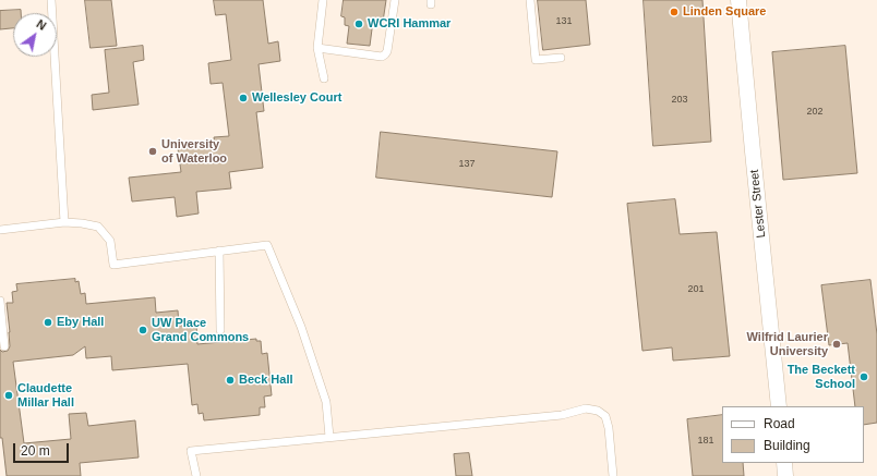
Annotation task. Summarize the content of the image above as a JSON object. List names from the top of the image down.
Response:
{
  "streets": {
    "street": ["Lester Street"]
  },
  "places": [
    "Linden Square",
    "WCRI Hammar",
    "Wellesley Court",
    "University of Waterloo",
    "Eby Hall",
    "UW Place Grand Commons",
    "Wilfrid Laurier University",
    "The Beckett School",
    "Beck Hall",
    "Claudette Millar Hall"
  ],
  "house_numbers": [
    "131",
    "203",
    "202",
    "137",
    "201",
    "181"
  ],
  "legend": ["Road", "Building"],
  "scale_bar": "20 m",
  "north": "top right"
}
